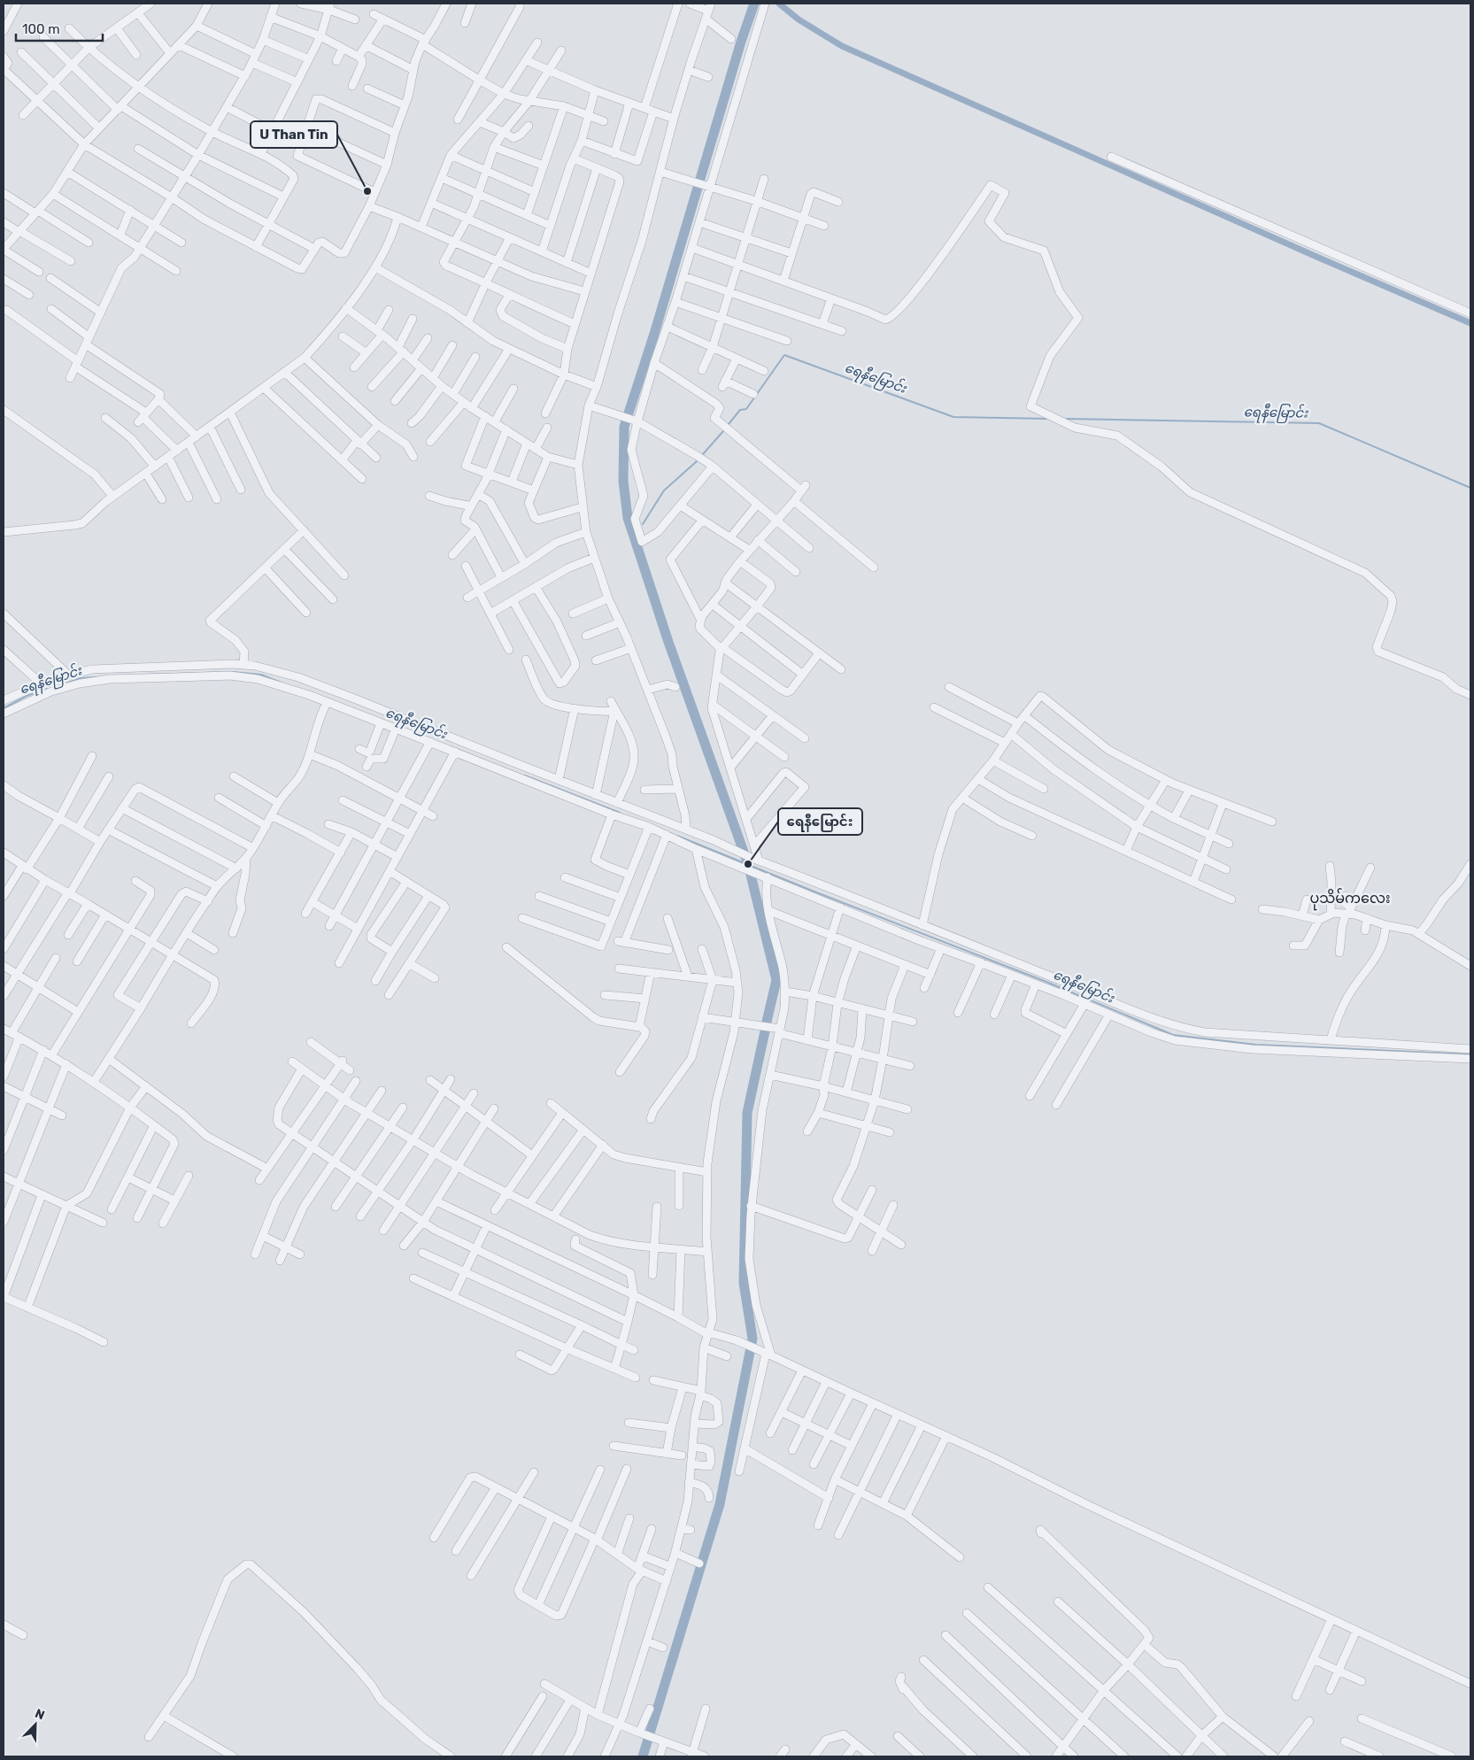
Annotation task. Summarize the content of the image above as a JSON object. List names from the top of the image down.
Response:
{
  "districts": ["ပုသိမ်ကလေး"],
  "water": ["ရေနီမြောင်း"],
  "places": ["U Than Tin", "ရေနီမြောင်း"],
  "scale_bar": "100 m",
  "north": "top right"
}
